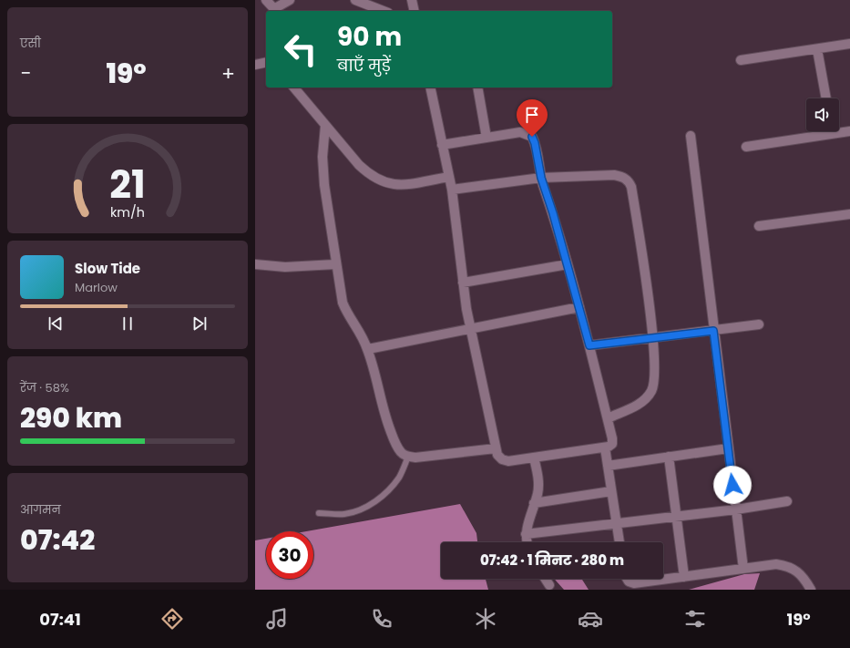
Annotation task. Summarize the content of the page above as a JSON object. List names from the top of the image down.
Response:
{
  "page": {
    "tile": [
      "एसी",
      ["रेंज · 58%", "290 km"],
      ["आगमन", "07:42"]
    ],
    "turn": ["90 m", "बाएँ मुड़ें"],
    "heat": ["−", "19°", "+"],
    "song": ["Slow Tide", "Marlow"],
    "limit": "30",
    "trip": "07:42 · 1 मिनट · 280 m",
    "tabs": ["07:41", "19°"],
    "gauge": ["21", "km/h"]
  }
}
